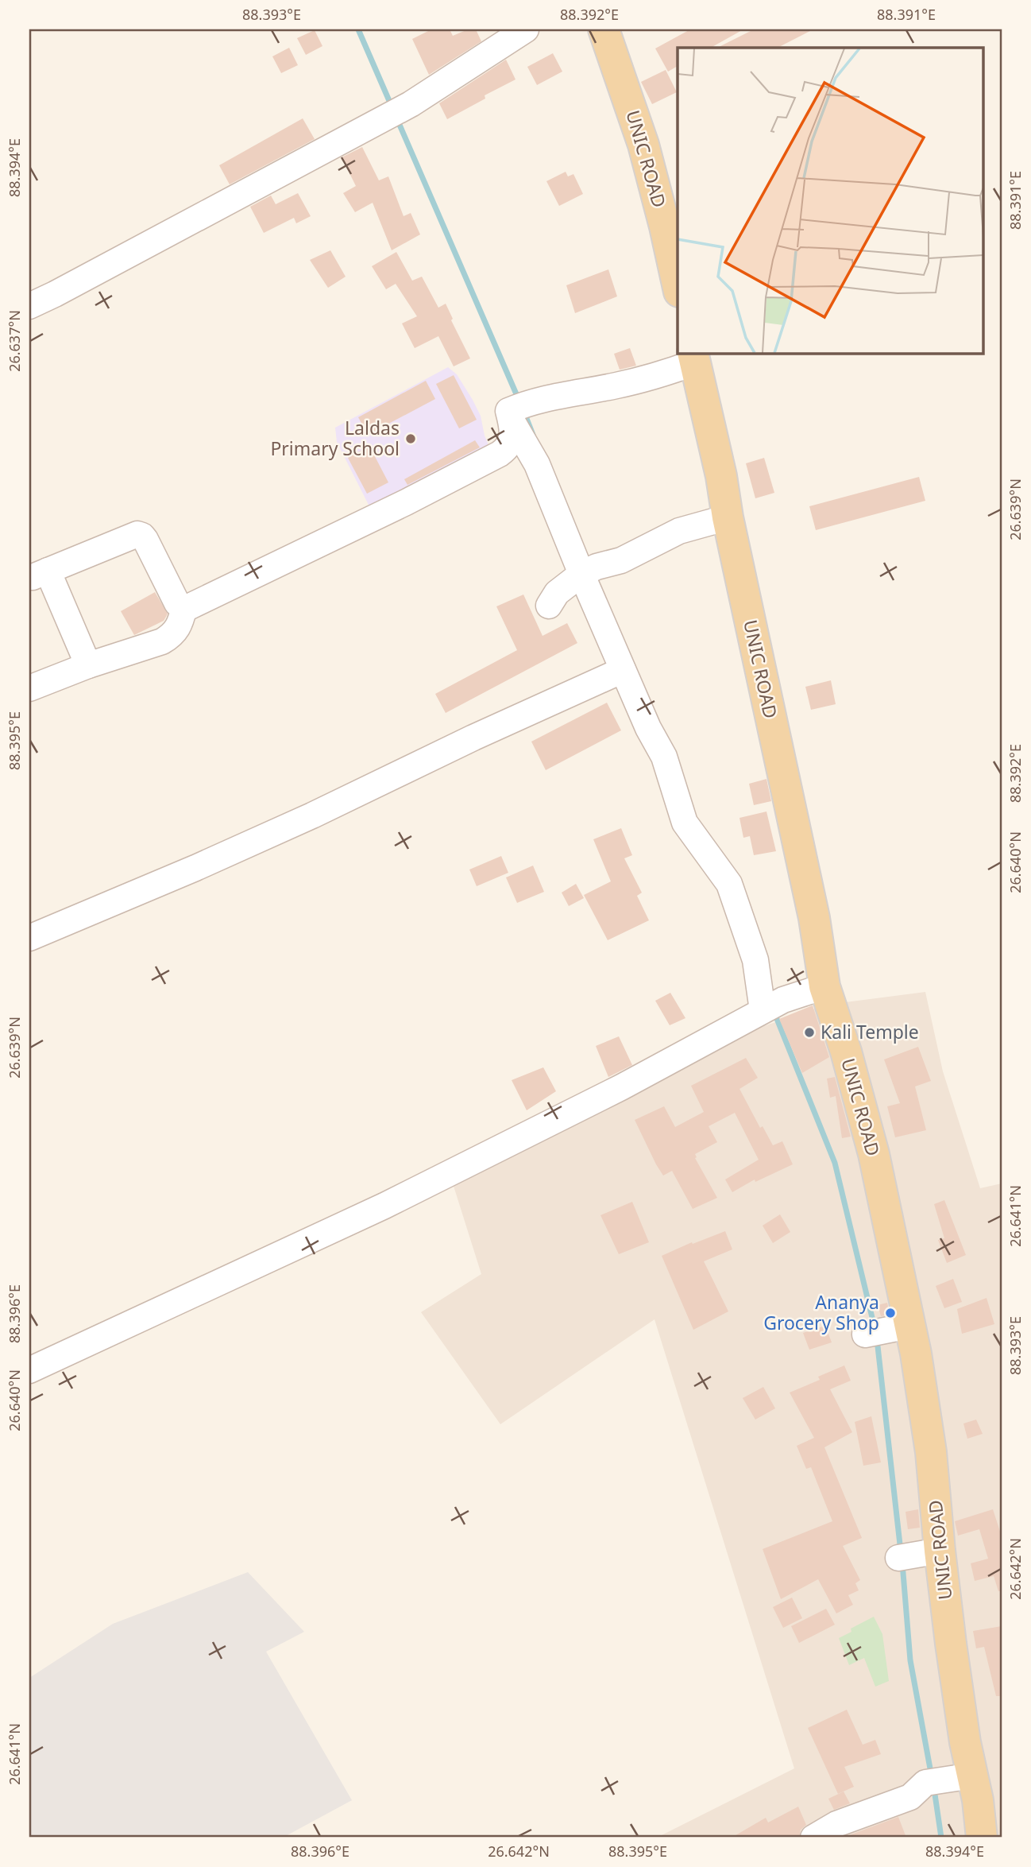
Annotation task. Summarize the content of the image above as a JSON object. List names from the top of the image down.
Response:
{
  "streets": {
    "main road": ["UNIC ROAD"]
  },
  "places": ["Laldas Primary School", "Kali Temple", "Ananya Grocery Shop"],
  "coordinates": [
    "88.393°E",
    "88.392°E",
    "88.391°E",
    "88.394°E",
    "26.637°N",
    "26.639°N",
    "88.395°E",
    "26.640°N",
    "26.641°N",
    "88.396°E",
    "26.642°N"
  ]
}
